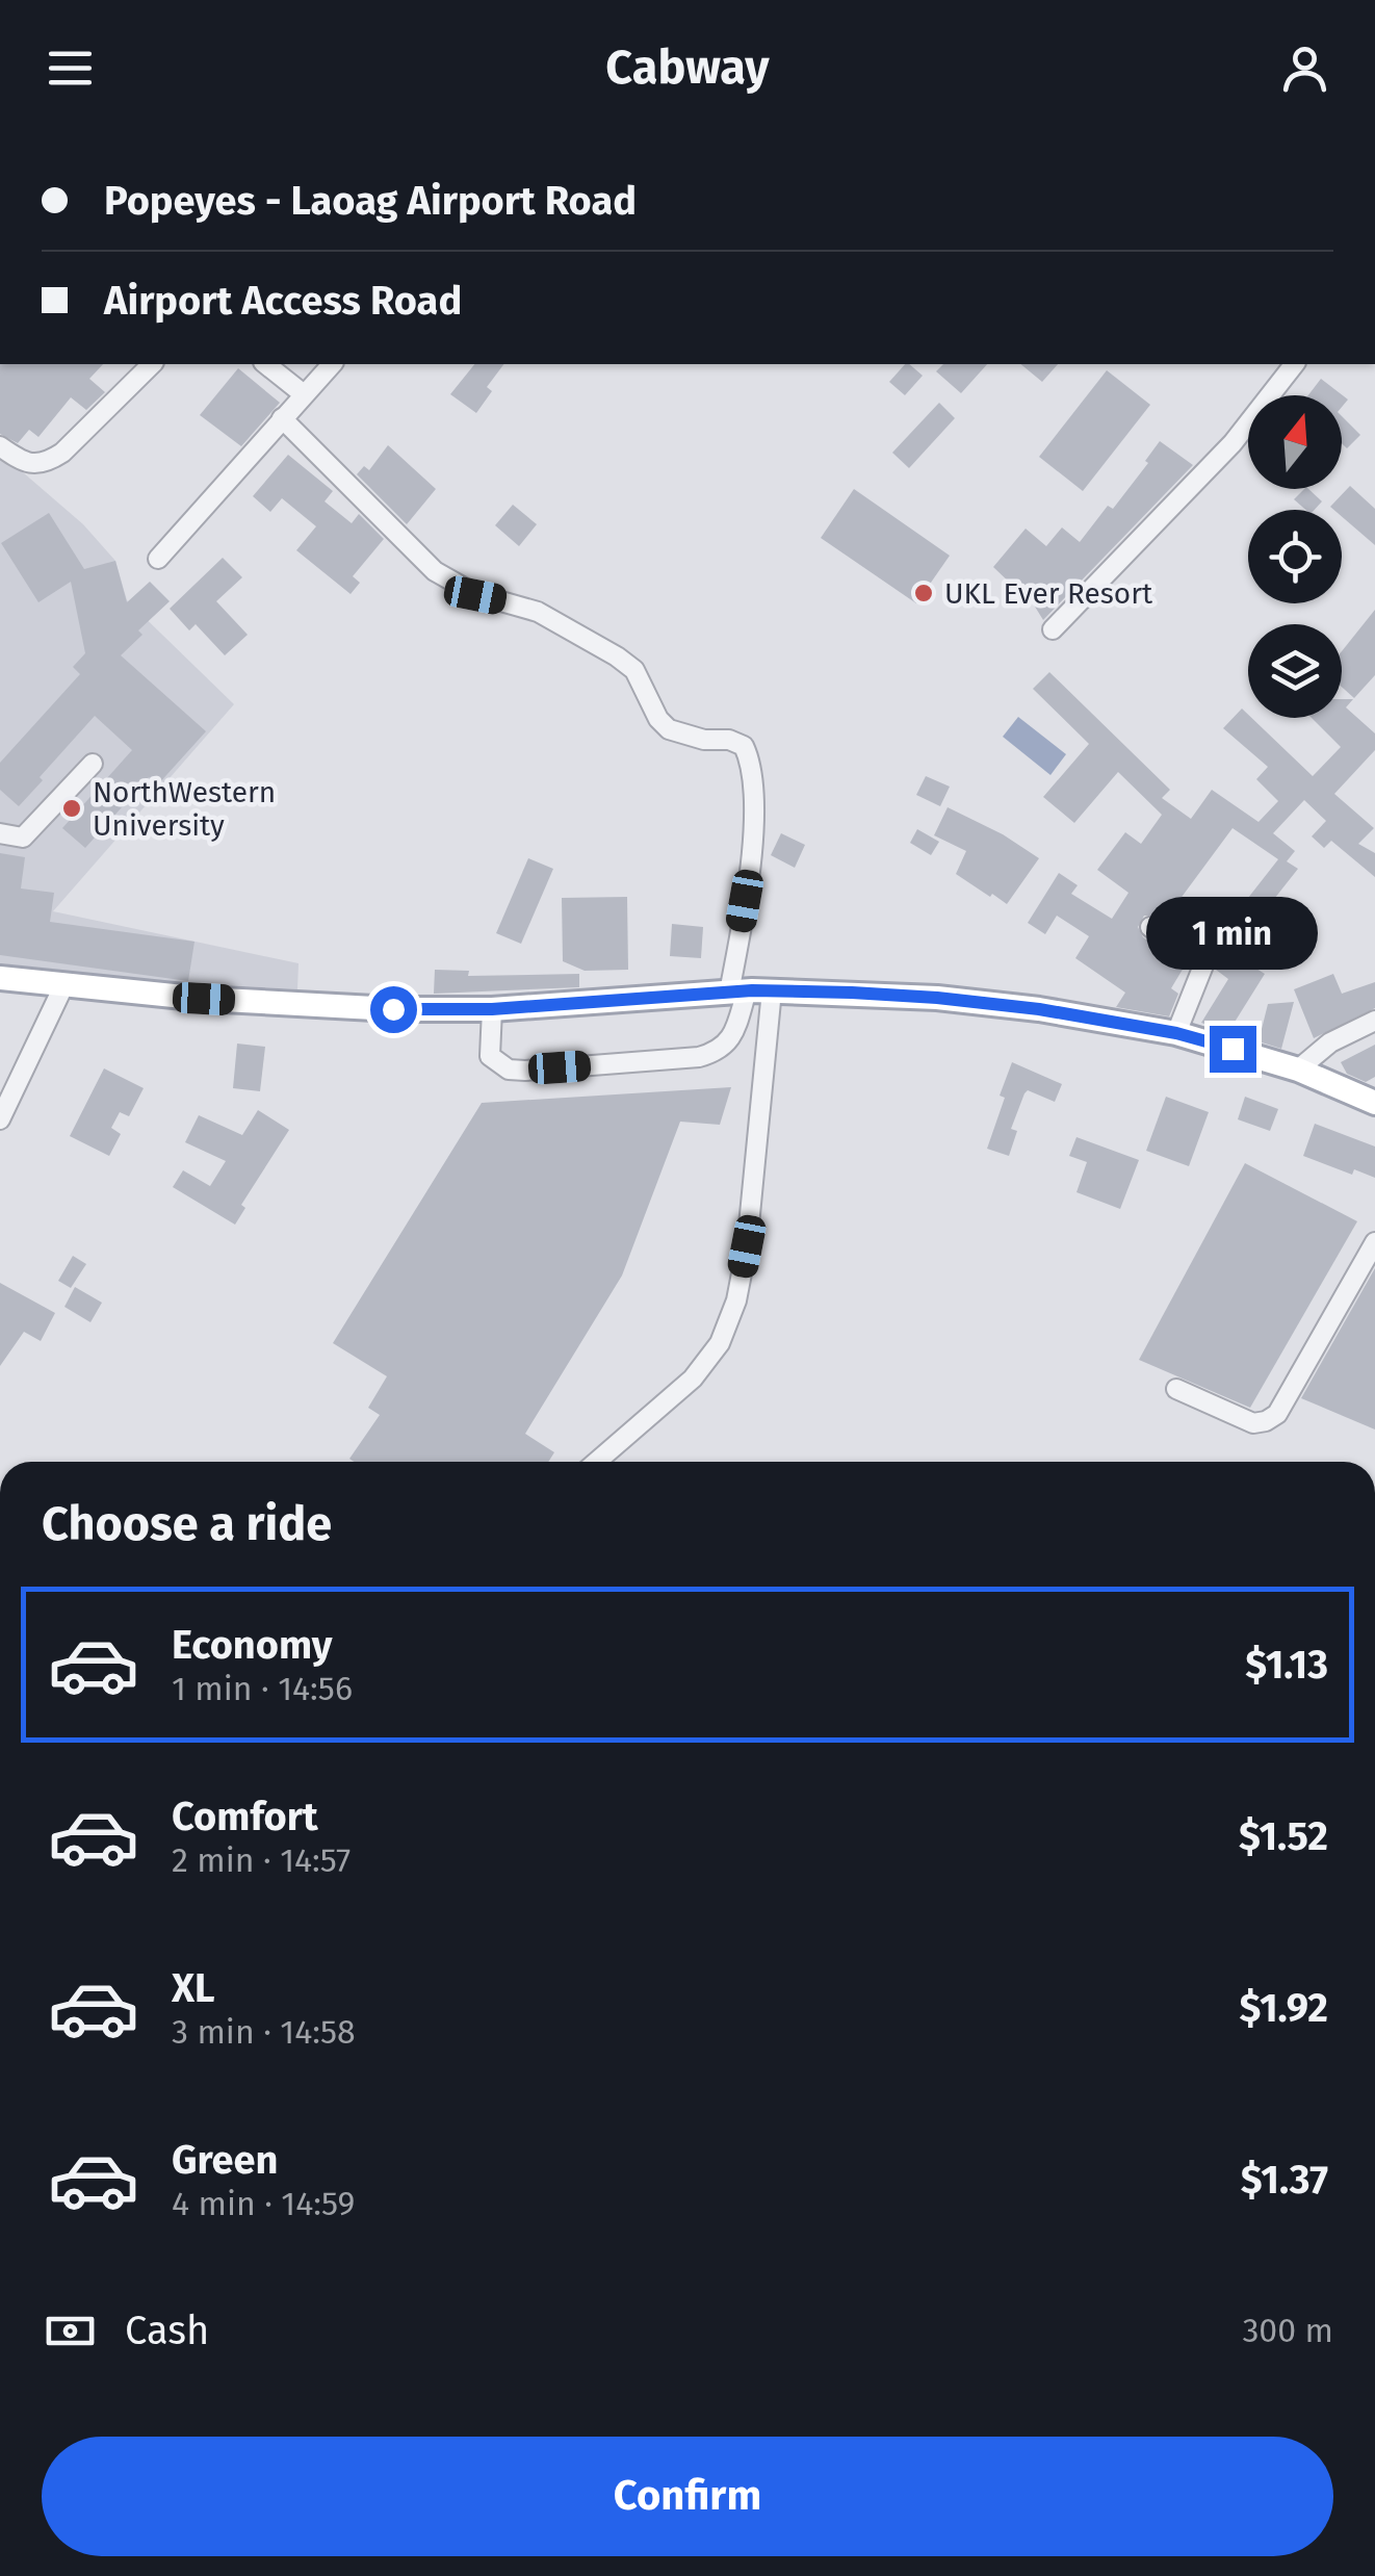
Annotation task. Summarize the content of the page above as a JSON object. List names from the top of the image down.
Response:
{
  "places": ["UKL Ever Resort", "NorthWestern University"],
  "north": "top",
  "page": {
    "header": "Cabway",
    "banner": ["Popeyes - Laoag Airport Road", "Airport Access Road"],
    "bubble": "1 min",
    "heading": "Choose a ride",
    "list": [
      {
        "name": "Economy",
        "note": "1 min · 14:56",
        "value": "$1.13"
      },
      {
        "name": "Comfort",
        "note": "2 min · 14:57",
        "value": "$1.52"
      },
      {
        "name": "XL",
        "note": "3 min · 14:58",
        "value": "$1.92"
      },
      {
        "name": "Green",
        "note": "4 min · 14:59",
        "value": "$1.37"
      }
    ],
    "pay": ["Cash", "300 m"],
    "buttons": "Confirm"
  }
}
